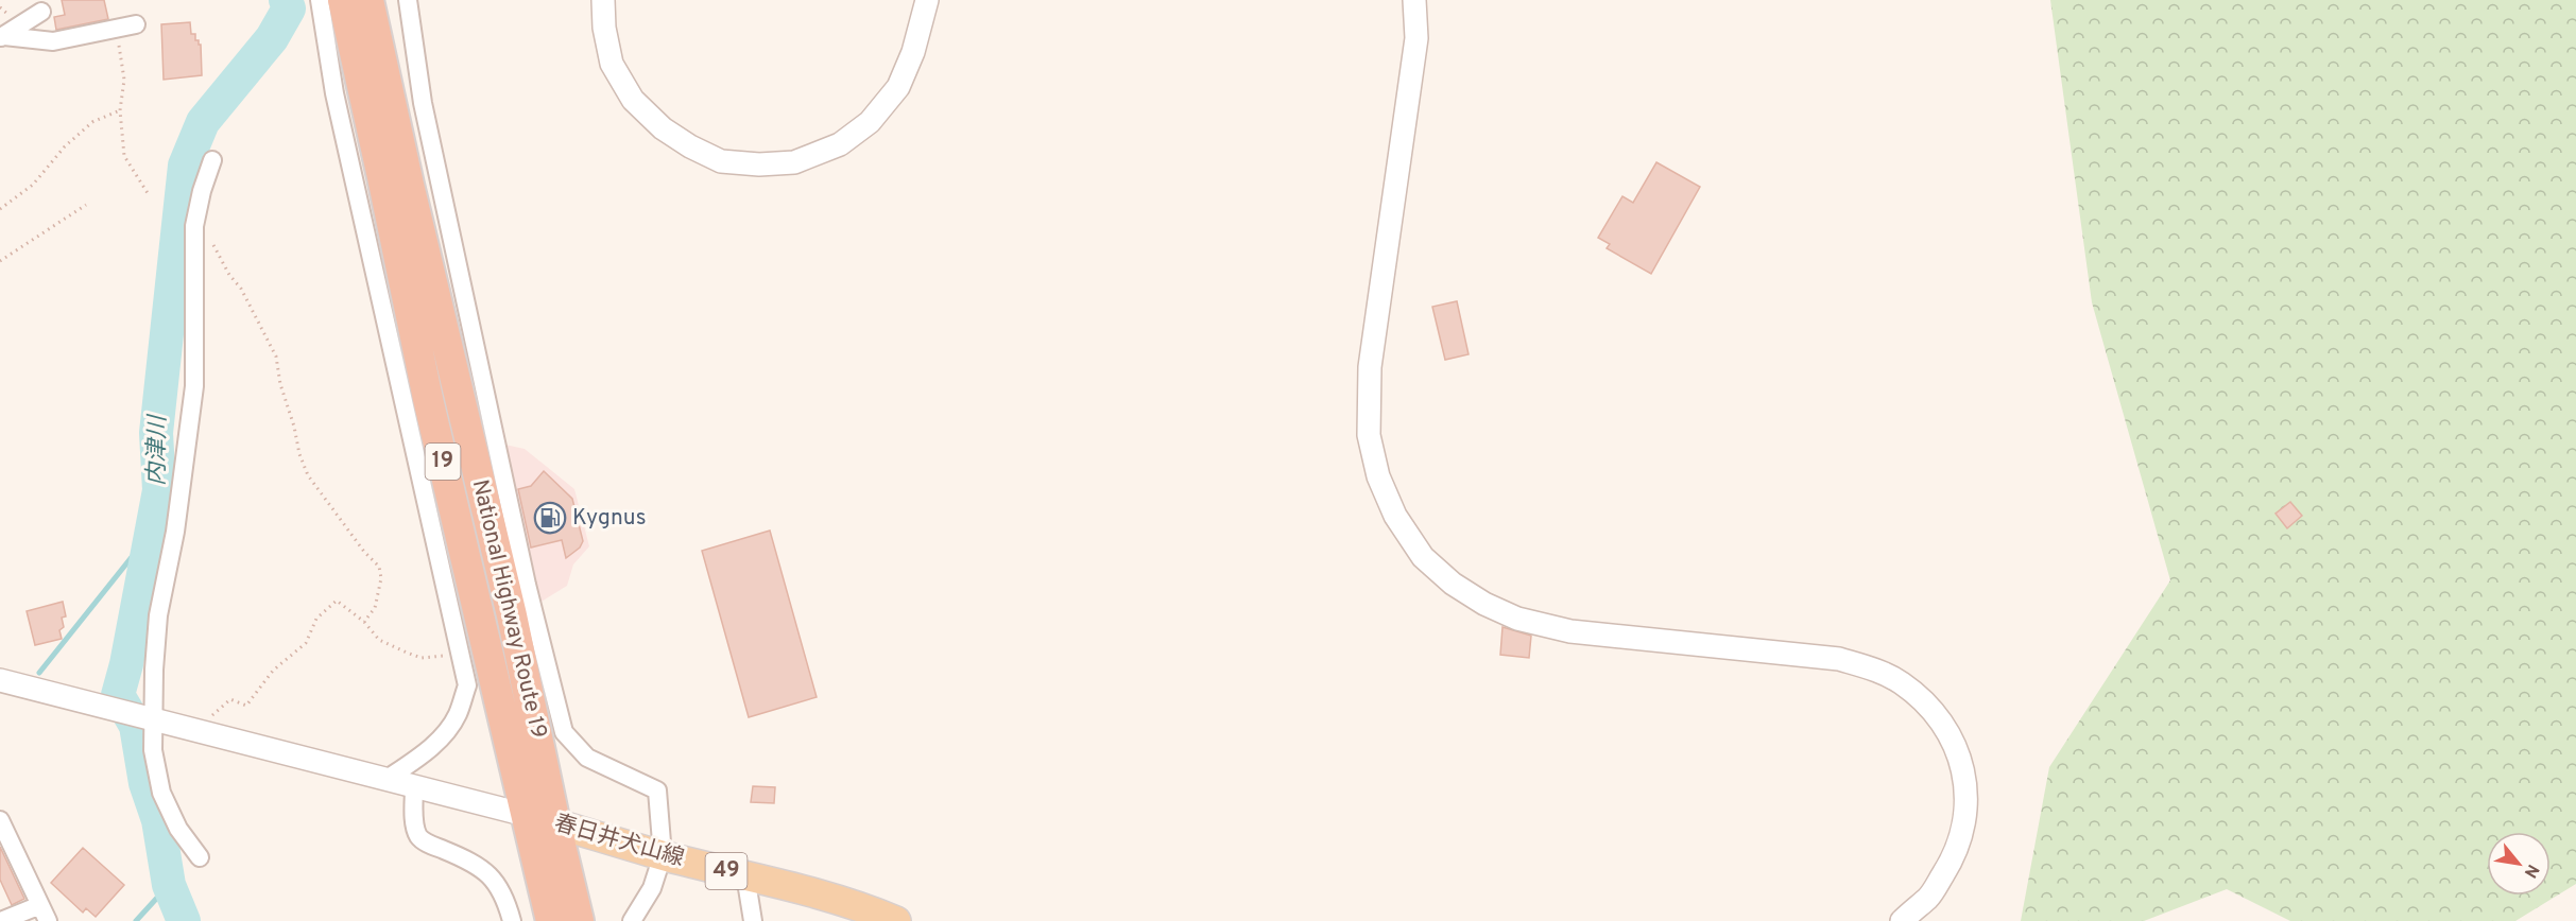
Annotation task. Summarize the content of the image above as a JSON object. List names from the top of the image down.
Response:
{
  "streets": {
    "highway": ["19", "National Highway Route 19"],
    "main road": ["春日井犬山線", "49"]
  },
  "crossings": [
    ["National Highway Route 19", "春日井犬山線"]
  ],
  "water": ["内津川"],
  "places": {
    "fuel station": ["Kygnus"]
  },
  "north": "bottom right"
}
